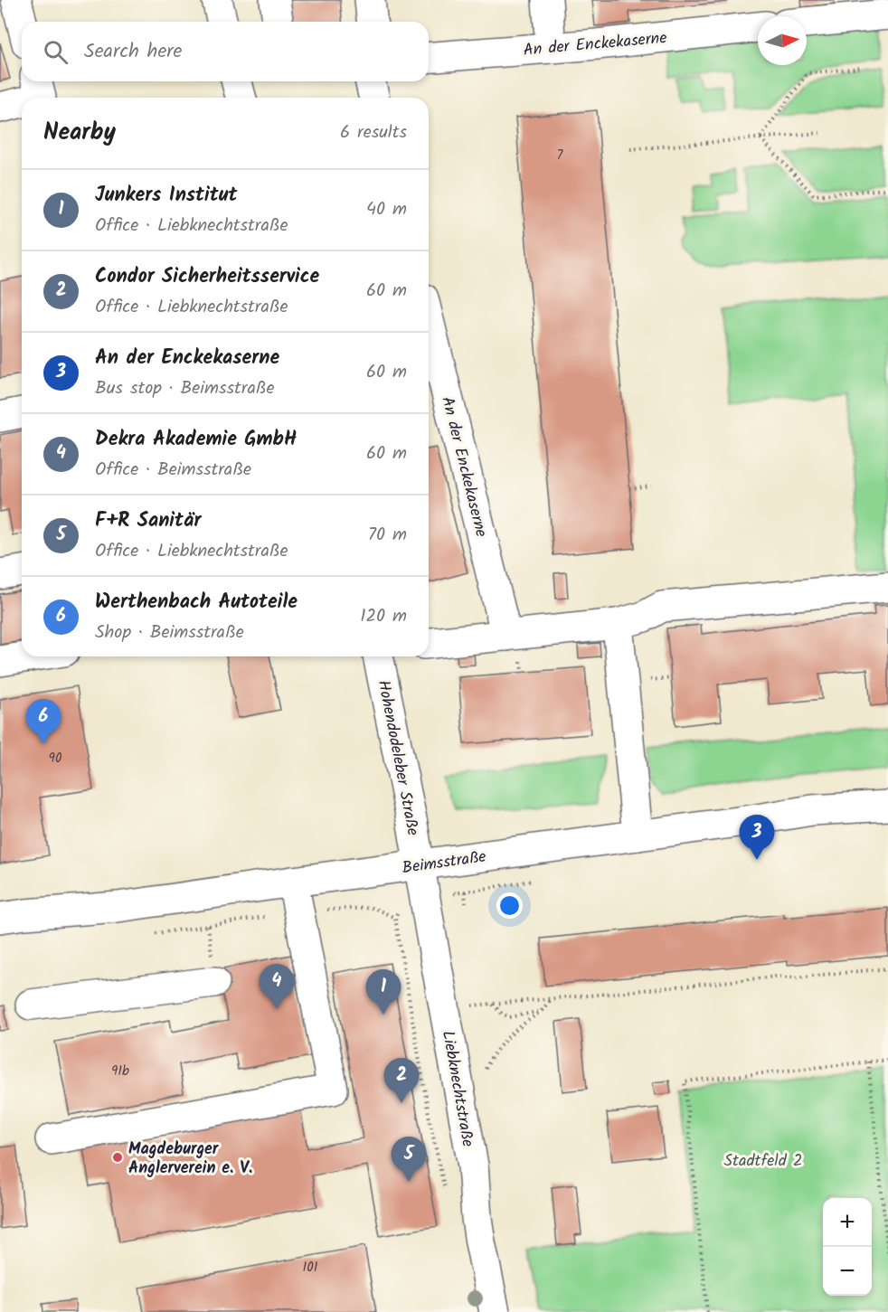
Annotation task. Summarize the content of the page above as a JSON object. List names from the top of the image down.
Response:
{
  "streets": {
    "street": [
      "An der Enckekaserne",
      "Hohendodeleber Straße",
      "Beimsstraße",
      "Liebknechtstraße"
    ]
  },
  "crossings": [
    ["Hohendodeleber Straße", "Beimsstraße"],
    ["Hohendodeleber Straße", "Liebknechtstraße"],
    ["Beimsstraße", "Liebknechtstraße"]
  ],
  "parks": ["Stadtfeld 2"],
  "places": ["Magdeburger Anglerverein e. V."],
  "house_numbers": [
    "7",
    "90",
    "91b",
    "101"
  ],
  "north": "right",
  "page": {
    "search": "Search here",
    "heading": ["Nearby", "6 results"],
    "list": [
      {
        "mark": "1",
        "name": "Junkers Institut",
        "note": "Office · Liebknechtstraße",
        "value": "40 m"
      },
      {
        "mark": "2",
        "name": "Condor Sicherheitsservice",
        "note": "Office · Liebknechtstraße",
        "value": "60 m"
      },
      {
        "mark": "3",
        "name": "An der Enckekaserne",
        "note": "Bus stop · Beimsstraße",
        "value": "60 m"
      },
      {
        "mark": "4",
        "name": "Dekra Akademie GmbH",
        "note": "Office · Beimsstraße",
        "value": "60 m"
      },
      {
        "mark": "5",
        "name": "F+R Sanitär",
        "note": "Office · Liebknechtstraße",
        "value": "70 m"
      },
      {
        "mark": "6",
        "name": "Werthenbach Autoteile",
        "note": "Shop · Beimsstraße",
        "value": "120 m"
      }
    ],
    "pins": [
      "6",
      "3",
      "4",
      "1",
      "2",
      "5"
    ],
    "map_buttons": ["+", "−"]
  }
}
